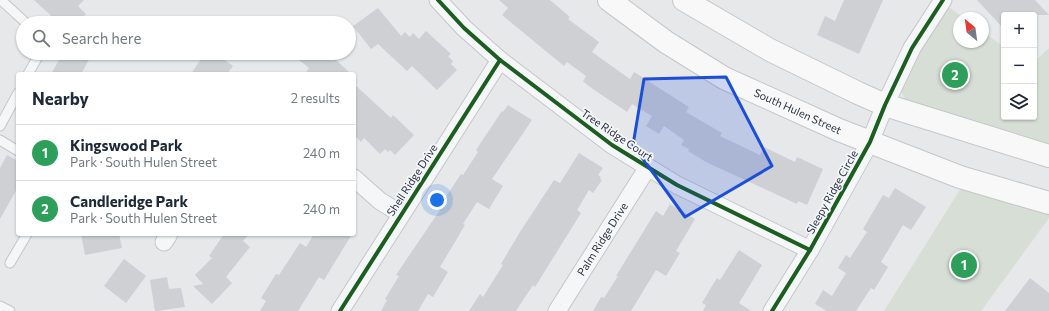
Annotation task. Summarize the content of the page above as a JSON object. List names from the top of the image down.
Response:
{
  "streets": {
    "main road": ["South Hulen Street"],
    "street": [
      "Tree Ridge Court",
      "Shell Ridge Drive",
      "Sleepy Ridge Circle",
      "Palm Ridge Drive"
    ]
  },
  "crossings": [
    ["South Hulen Street", "Sleepy Ridge Circle"],
    ["Tree Ridge Court", "Shell Ridge Drive"],
    ["Tree Ridge Court", "Sleepy Ridge Circle"],
    ["Tree Ridge Court", "Palm Ridge Drive"]
  ],
  "north": "top left",
  "page": {
    "map_buttons": ["+", "−"],
    "search": "Search here",
    "pins": ["2", "1"],
    "heading": ["Nearby", "2 results"],
    "list": [
      {
        "mark": "1",
        "name": "Kingswood Park",
        "note": "Park · South Hulen Street",
        "value": "240 m"
      },
      {
        "mark": "2",
        "name": "Candleridge Park",
        "note": "Park · South Hulen Street",
        "value": "240 m"
      }
    ]
  }
}
